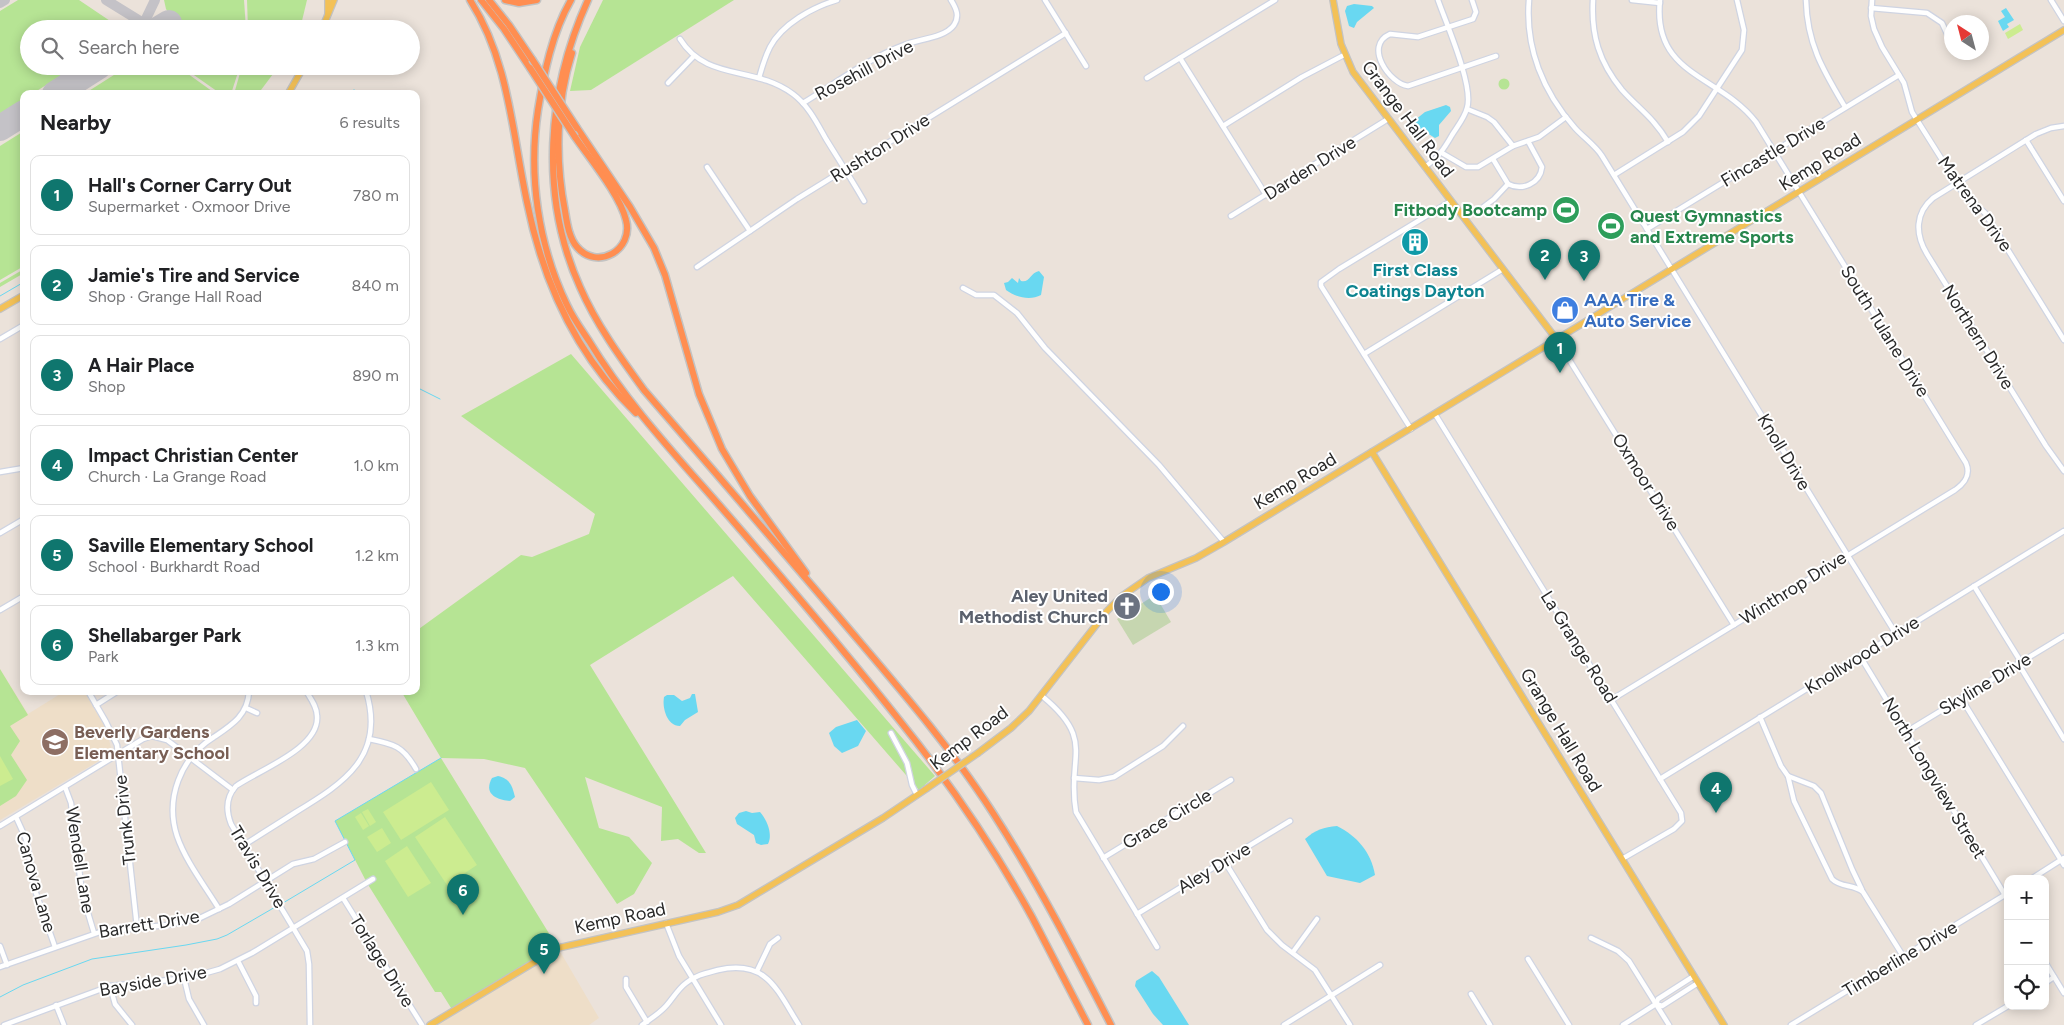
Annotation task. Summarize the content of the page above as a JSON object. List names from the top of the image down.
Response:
{
  "streets": {
    "main road": ["Grange Hall Road", "Kemp Road"],
    "street": [
      "Rosehill Drive",
      "Rushton Drive",
      "Fincastle Drive",
      "Darden Drive",
      "Matrena Drive",
      "South Tulane Drive",
      "Northern Drive",
      "Knoll Drive",
      "Oxmoor Drive",
      "Winthrop Drive",
      "La Grange Road",
      "Knollwood Drive",
      "Skyline Drive",
      "North Longview Street",
      "Grace Circle",
      "Trunk Drive",
      "Wendell Lane",
      "Travis Drive",
      "Aley Drive",
      "Canova Lane",
      "Barrett Drive",
      "Timberline Drive",
      "Torlage Drive",
      "Bayside Drive"
    ]
  },
  "crossings": [
    ["Grange Hall Road", "Kemp Road"],
    ["Grange Hall Road", "Darden Drive"],
    ["Grange Hall Road", "Oxmoor Drive"],
    ["Grange Hall Road", "La Grange Road"],
    ["Fincastle Drive", "Matrena Drive"],
    ["Fincastle Drive", "South Tulane Drive"],
    ["Fincastle Drive", "Knoll Drive"],
    ["Kemp Road", "Matrena Drive"],
    ["Kemp Road", "South Tulane Drive"],
    ["Kemp Road", "Knoll Drive"],
    ["Kemp Road", "Oxmoor Drive"],
    ["Kemp Road", "La Grange Road"],
    ["Matrena Drive", "Northern Drive"],
    ["South Tulane Drive", "Winthrop Drive"],
    ["Knoll Drive", "Winthrop Drive"],
    ["Knoll Drive", "Knollwood Drive"],
    ["Oxmoor Drive", "Winthrop Drive"],
    ["Winthrop Drive", "La Grange Road"],
    ["La Grange Road", "Knollwood Drive"],
    ["Knollwood Drive", "North Longview Street"],
    ["Skyline Drive", "North Longview Street"],
    ["Trunk Drive", "Barrett Drive"],
    ["Wendell Lane", "Barrett Drive"],
    ["Travis Drive", "Barrett Drive"],
    ["Travis Drive", "Bayside Drive"],
    ["Canova Lane", "Barrett Drive"],
    ["Torlage Drive", "Bayside Drive"]
  ],
  "places": {
    "sports": ["Fitbody Bootcamp", "Quest Gymnastics and Extreme Sports"],
    "building": ["First Class Coatings Dayton"],
    "shop": ["AAA Tire & Auto Service"],
    "church": ["Aley United Methodist Church"],
    "school or university": ["Beverly Gardens Elementary School"]
  },
  "north": "top left",
  "page": {
    "search": "Search here",
    "heading": ["Nearby", "6 results"],
    "list": [
      {
        "mark": "1",
        "name": "Hall's Corner Carry Out",
        "note": "Supermarket · Oxmoor Drive",
        "value": "780 m"
      },
      {
        "mark": "2",
        "name": "Jamie's Tire and Service",
        "note": "Shop · Grange Hall Road",
        "value": "840 m"
      },
      {
        "mark": "3",
        "name": "A Hair Place",
        "note": "Shop",
        "value": "890 m"
      },
      {
        "mark": "4",
        "name": "Impact Christian Center",
        "note": "Church · La Grange Road",
        "value": "1.0 km"
      },
      {
        "mark": "5",
        "name": "Saville Elementary School",
        "note": "School · Burkhardt Road",
        "value": "1.2 km"
      },
      {
        "mark": "6",
        "name": "Shellabarger Park",
        "note": "Park",
        "value": "1.3 km"
      }
    ],
    "pins": [
      "2",
      "3",
      "1",
      "4",
      "6",
      "5"
    ],
    "map_buttons": ["+", "−"]
  }
}
